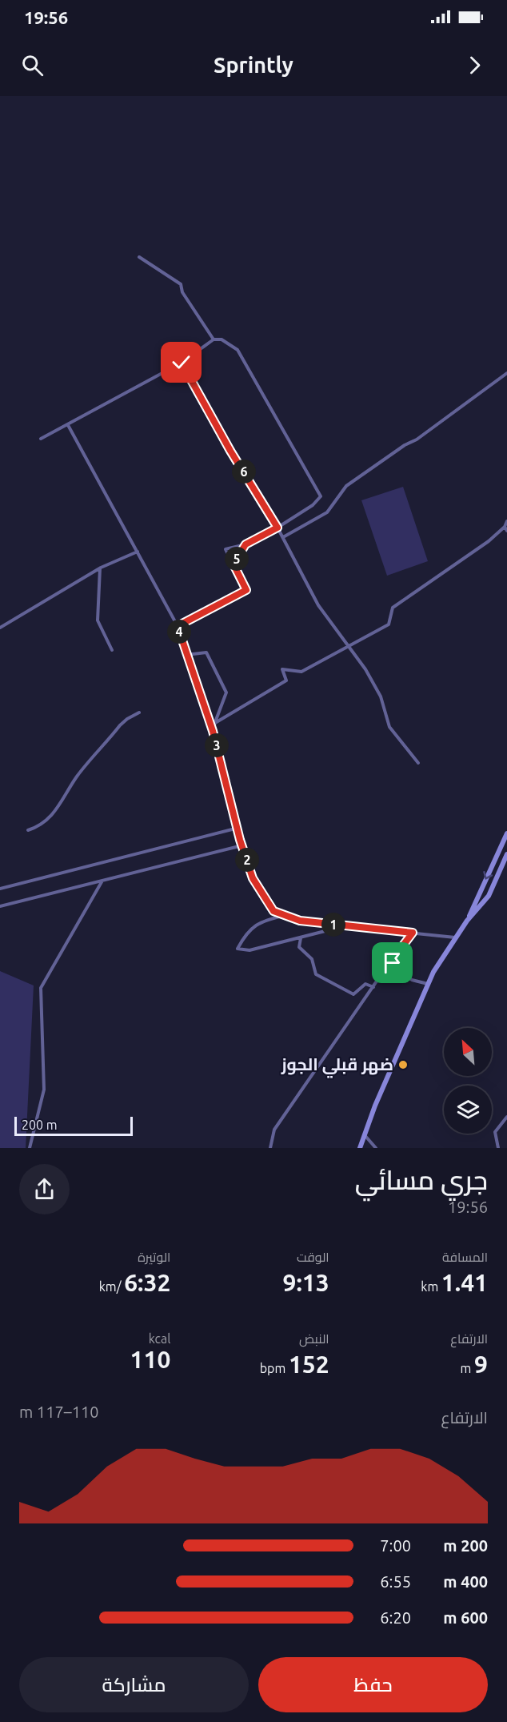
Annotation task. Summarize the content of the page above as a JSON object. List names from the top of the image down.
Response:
{
  "places": ["ضهر قبلي الجوز"],
  "scale_bar": "200 m",
  "north": "top left",
  "page": {
    "status": "19:56",
    "header": "Sprintly",
    "pins": [
      "6",
      "5",
      "4",
      "3",
      "2",
      "1"
    ],
    "scale": "200 m",
    "heading": ["جري مسائي", "19:56"],
    "stats": [
      ["المسافة", "1.41 km"],
      ["الوقت", "9:13"],
      ["الوتيرة", "6:32 /km"],
      ["الارتفاع", "9 m"],
      ["النبض", "152 bpm"],
      ["kcal", "110"]
    ],
    "chart": ["الارتفاع", "110–117 m"],
    "list": [
      {
        "name": "200 m",
        "note": "7:00"
      },
      {
        "name": "400 m",
        "note": "6:55"
      },
      {
        "name": "600 m",
        "note": "6:20"
      }
    ],
    "buttons": ["حفظ", "مشاركة"]
  }
}
